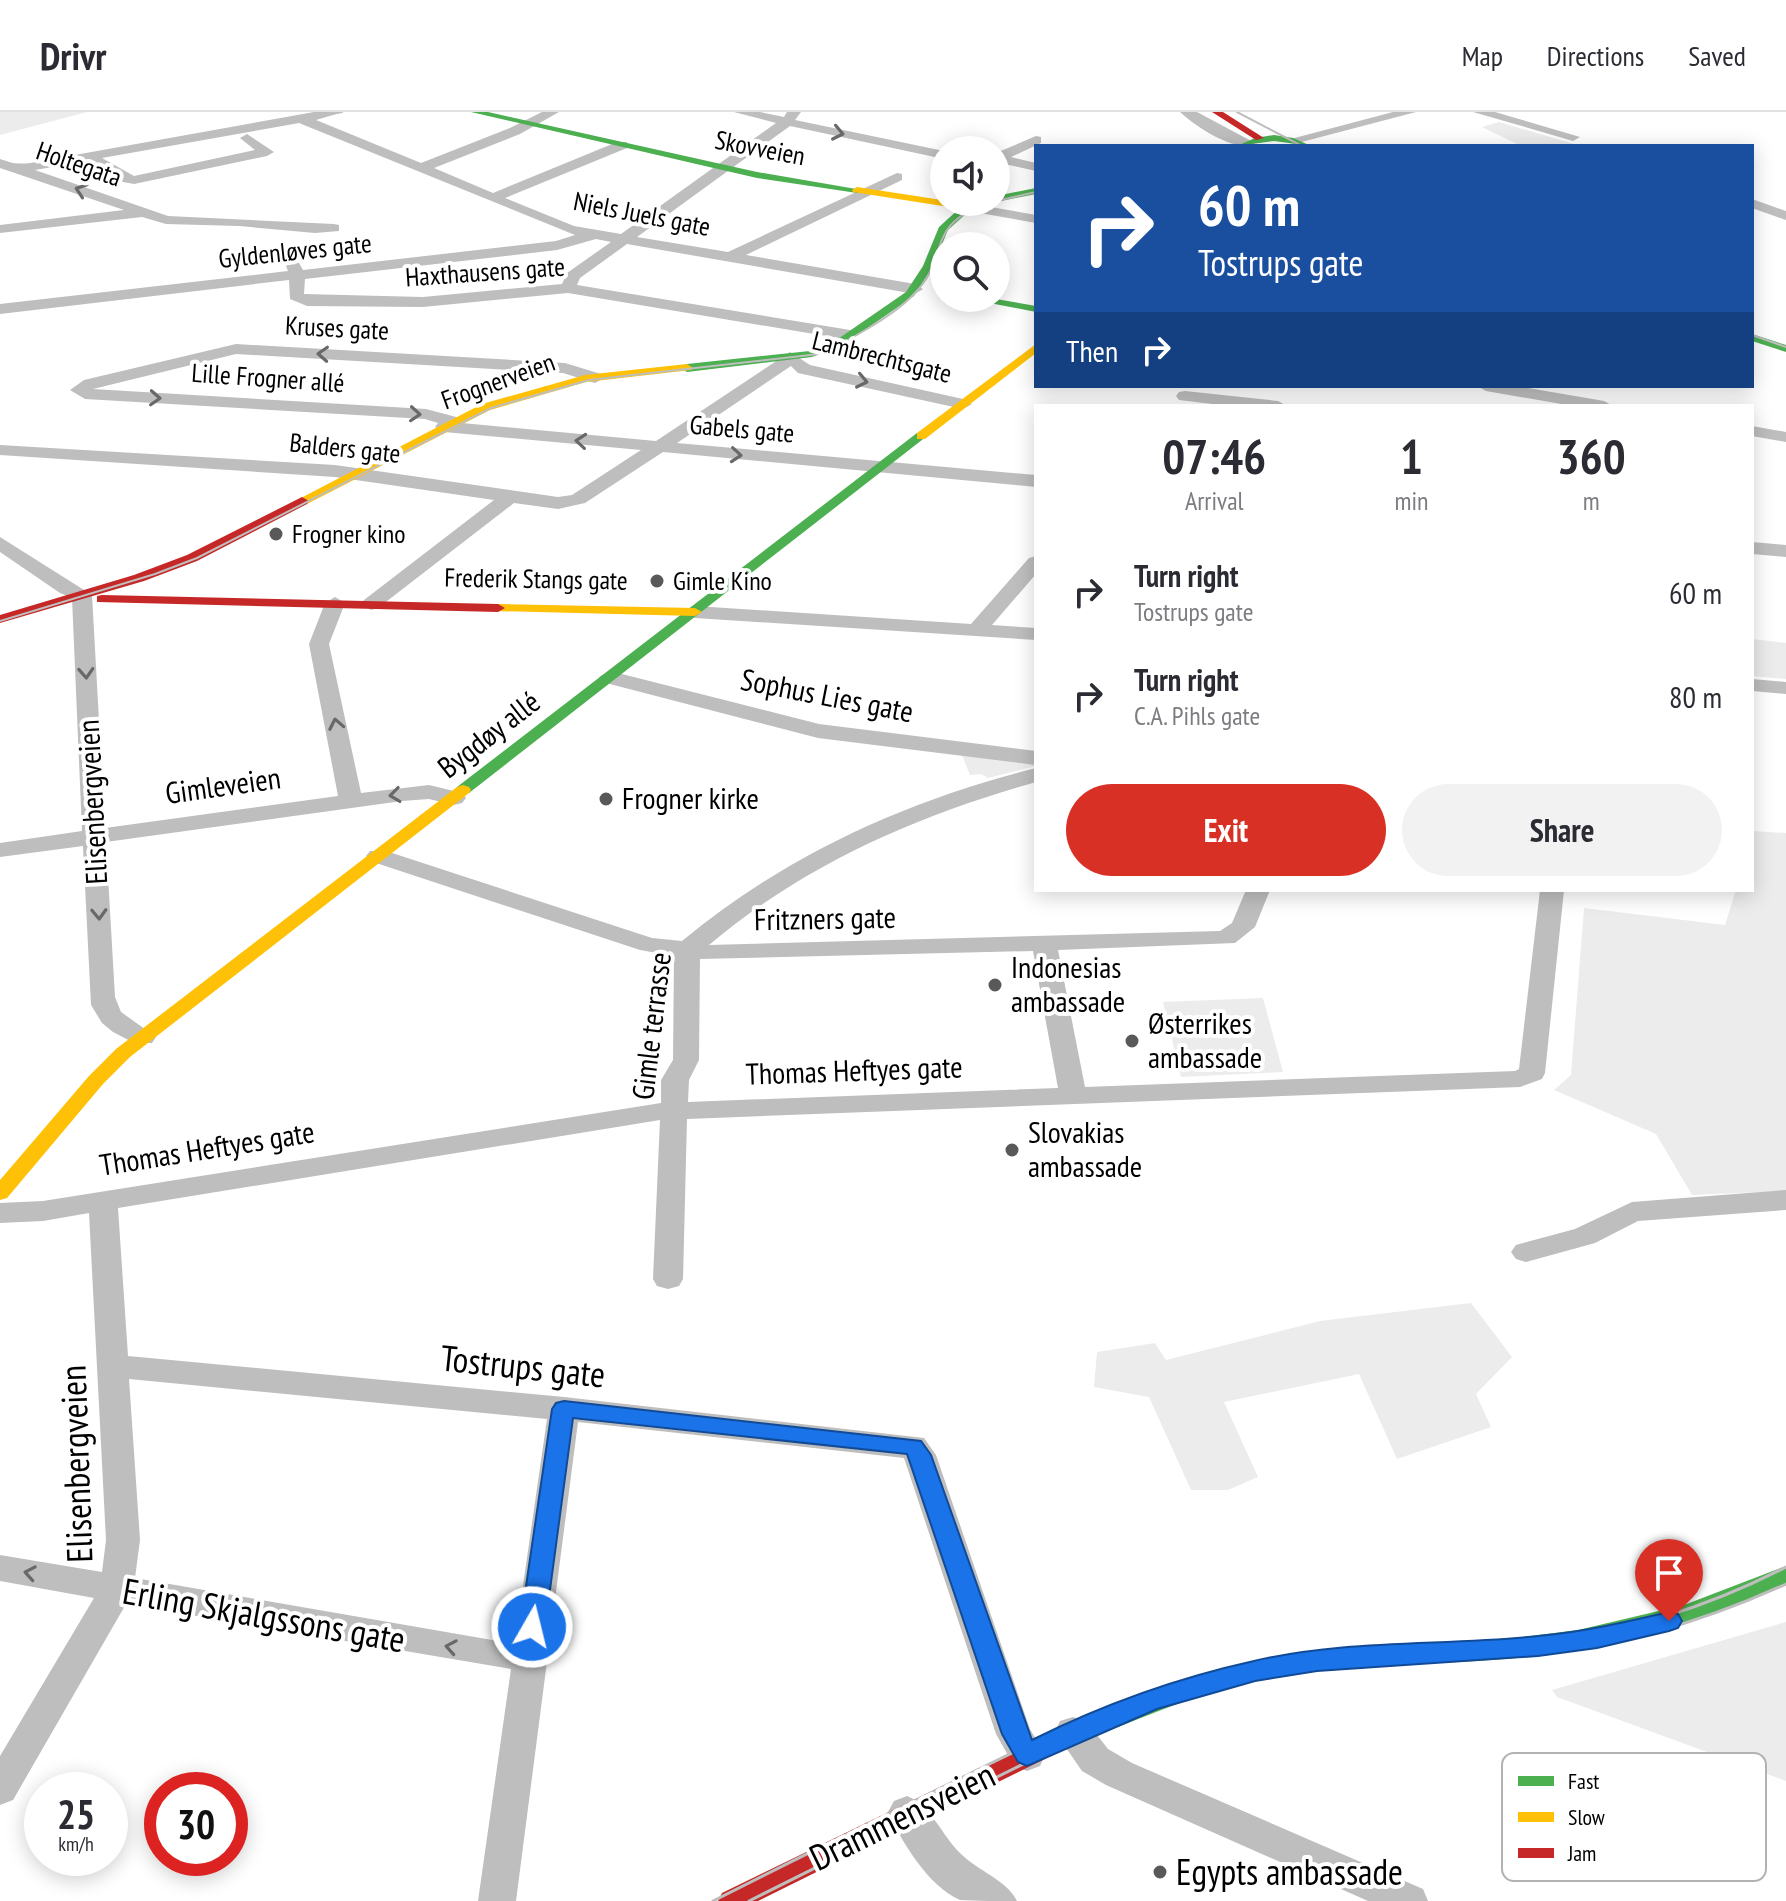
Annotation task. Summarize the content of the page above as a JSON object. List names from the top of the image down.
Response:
{
  "streets": {
    "street": [
      "Skovveien",
      "Holtegata",
      "Niels Juels gate",
      "Gyldenløves gate",
      "Haxthausens gate",
      "Kruses gate",
      "Lambrechtsgate",
      "Lille Frogner allé",
      "Frognerveien",
      "Gabels gate",
      "Balders gate",
      "Frederik Stangs gate",
      "Sophus Lies gate",
      "Bygdøy allé",
      "Gimleveien",
      "Elisenbergveien",
      "Fritzners gate",
      "Gimle terrasse",
      "Thomas Heftyes gate",
      "Tostrups gate",
      "Erling Skjalgssons gate",
      "Drammensveien"
    ]
  },
  "crossings": [
    ["Niels Juels gate", "Gyldenløves gate"],
    ["Niels Juels gate", "Frognerveien"],
    ["Gyldenløves gate", "Haxthausens gate"],
    ["Haxthausens gate", "Frognerveien"],
    ["Kruses gate", "Lille Frogner allé"],
    ["Kruses gate", "Frognerveien"],
    ["Lambrechtsgate", "Frognerveien"],
    ["Lambrechtsgate", "Balders gate"],
    ["Lambrechtsgate", "Bygdøy allé"],
    ["Lille Frogner allé", "Frognerveien"],
    ["Lille Frogner allé", "Gabels gate"],
    ["Frognerveien", "Gabels gate"],
    ["Frognerveien", "Balders gate"],
    ["Frognerveien", "Frederik Stangs gate"],
    ["Frognerveien", "Elisenbergveien"],
    ["Gabels gate", "Balders gate"],
    ["Gabels gate", "Bygdøy allé"],
    ["Frederik Stangs gate", "Bygdøy allé"],
    ["Frederik Stangs gate", "Elisenbergveien"],
    ["Sophus Lies gate", "Bygdøy allé"],
    ["Bygdøy allé", "Gimleveien"],
    ["Bygdøy allé", "Elisenbergveien"],
    ["Bygdøy allé", "Fritzners gate"],
    ["Gimleveien", "Elisenbergveien"],
    ["Elisenbergveien", "Thomas Heftyes gate"],
    ["Elisenbergveien", "Tostrups gate"],
    ["Elisenbergveien", "Erling Skjalgssons gate"],
    ["Fritzners gate", "Gimle terrasse"],
    ["Gimle terrasse", "Thomas Heftyes gate"],
    ["Tostrups gate", "Drammensveien"]
  ],
  "one_way": [
    "Lambrechtsgate",
    "Lille Frogner allé",
    "Elisenbergveien",
    "Erling Skjalgssons gate"
  ],
  "places": [
    "Frogner kino",
    "Gimle Kino",
    "Frogner kirke",
    "Indonesias ambassade",
    "Østerrikes ambassade",
    "Slovakias ambassade",
    "Egypts ambassade"
  ],
  "legend": ["Fast", "Slow", "Jam"],
  "page": {
    "header": "Drivr",
    "nav": ["Map", "Directions", "Saved"],
    "turn": ["60 m", "Tostrups gate"],
    "then": "Then",
    "eta": [
      "07:46",
      "Arrival",
      "1",
      "min",
      "360",
      "m"
    ],
    "list": [
      {
        "name": "Turn right",
        "note": "Tostrups gate",
        "value": "60 m"
      },
      {
        "name": "Turn right",
        "note": "C.A. Pihls gate",
        "value": "80 m"
      }
    ],
    "buttons": ["Exit", "Share"],
    "speed": "25 km/h",
    "limit": "30"
  }
}
